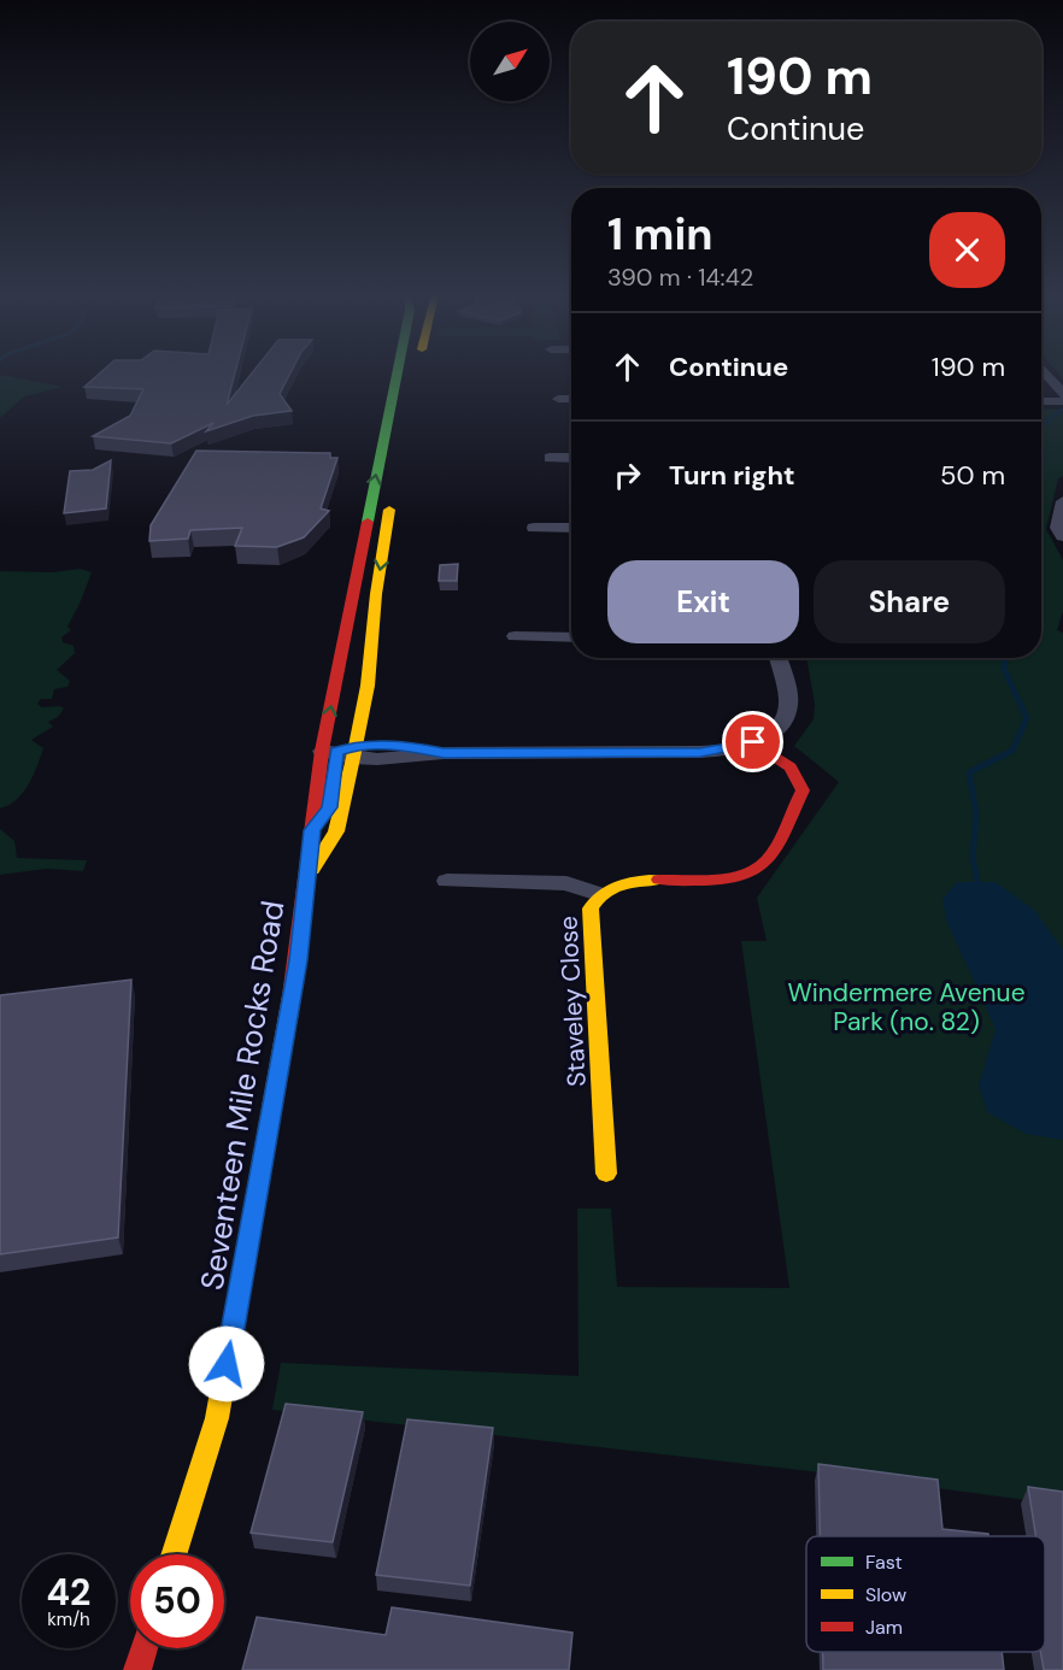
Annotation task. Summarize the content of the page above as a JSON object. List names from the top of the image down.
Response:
{
  "streets": {
    "main road": ["Staveley Close", "Seventeen Mile Rocks Road"]
  },
  "parks": ["Windermere Avenue Park (no. 82)"],
  "legend": ["Fast", "Slow", "Jam"],
  "north": "top right",
  "page": {
    "turn": ["190 m", "Continue"],
    "heading": ["1 min", "390 m · 14:42"],
    "list": [
      {
        "name": "Continue",
        "value": "190 m"
      },
      {
        "name": "Turn right",
        "value": "50 m"
      }
    ],
    "buttons": ["Exit", "Share"],
    "speed": "42 km/h",
    "limit": "50"
  }
}
